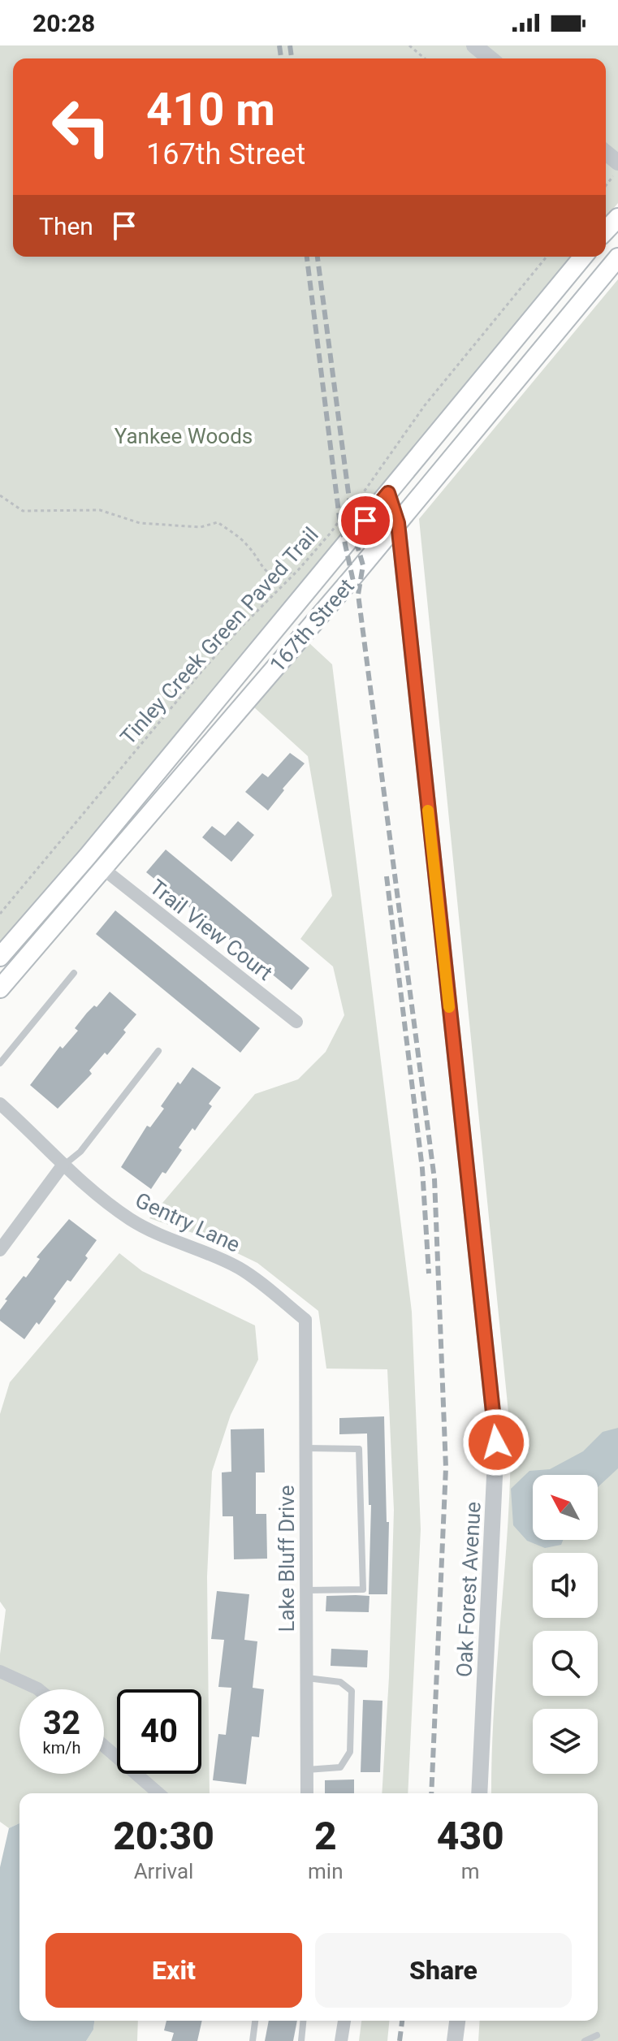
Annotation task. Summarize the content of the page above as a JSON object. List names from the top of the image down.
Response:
{
  "streets": {
    "main road": ["167th Street"],
    "street": [
      "Trail View Court",
      "Gentry Lane",
      "Lake Bluff Drive",
      "Oak Forest Avenue"
    ],
    "path": ["Tinley Creek Green Paved Trail"]
  },
  "crossings": [
    ["167th Street", "Trail View Court"],
    ["167th Street", "Oak Forest Avenue"],
    ["Gentry Lane", "Lake Bluff Drive"]
  ],
  "parks": ["Yankee Woods"],
  "north": "top left",
  "page": {
    "status": "20:28",
    "turn": ["410 m", "167th Street"],
    "then": "Then",
    "speed": "32 km/h",
    "limit": "40",
    "eta": [
      "20:30",
      "Arrival",
      "2",
      "min",
      "430",
      "m"
    ],
    "buttons": ["Exit", "Share"]
  }
}
